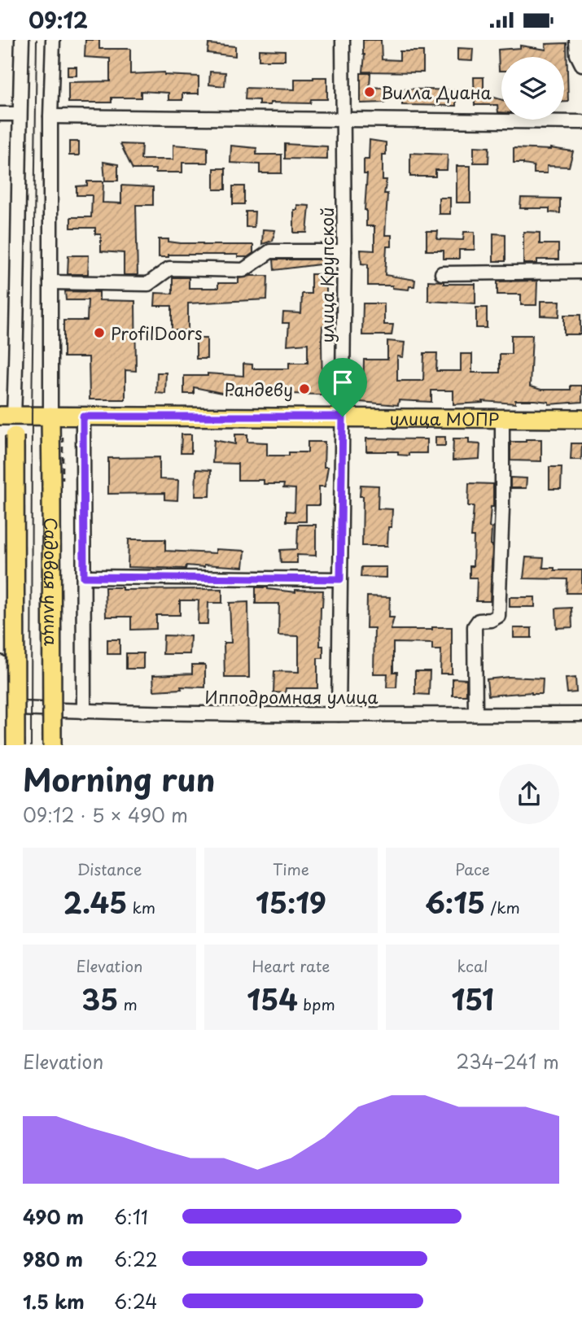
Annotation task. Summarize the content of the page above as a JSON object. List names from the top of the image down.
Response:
{
  "streets": {
    "main road": ["улица МОПР", "Садовая улица"],
    "street": ["улица Крупской", "Ипподромная улица"]
  },
  "crossings": [
    ["улица Крупской", "улица МОПР"],
    ["улица Крупской", "Ипподромная улица"],
    ["улица МОПР", "Садовая улица"]
  ],
  "places": ["Вилла Диана", "ProfilDoors", "Рандеву"],
  "page": {
    "status": "09:12",
    "heading": ["Morning run", "09:12 · 5 × 490 m"],
    "stats": [
      ["Distance", "2.45 km"],
      ["Time", "15:19"],
      ["Pace", "6:15 /km"],
      ["Elevation", "35 m"],
      ["Heart rate", "154 bpm"],
      ["kcal", "151"]
    ],
    "chart": ["Elevation", "234–241 m"],
    "list": [
      {
        "name": "490 m",
        "note": "6:11"
      },
      {
        "name": "980 m",
        "note": "6:22"
      },
      {
        "name": "1.5 km",
        "note": "6:24"
      }
    ]
  }
}
